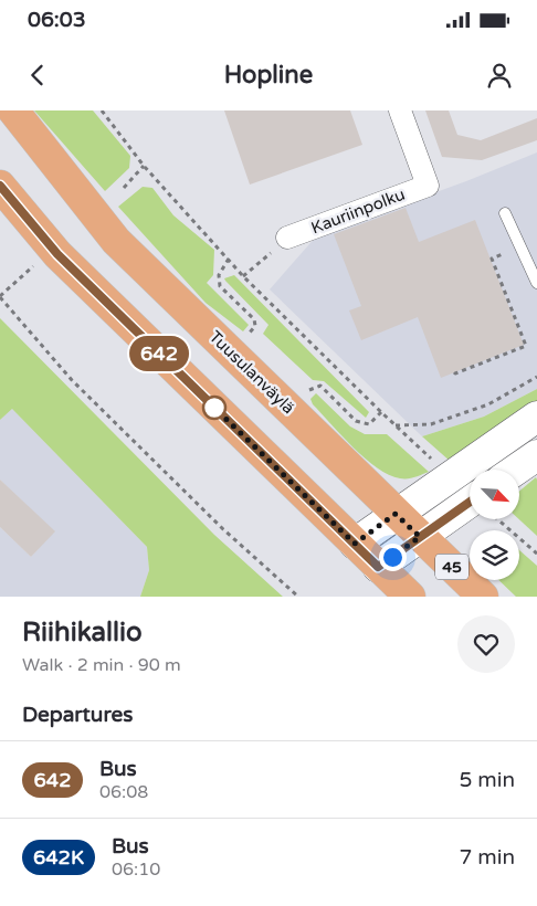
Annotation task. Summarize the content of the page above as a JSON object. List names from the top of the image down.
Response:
{
  "streets": {
    "main road": ["Tuusulanväylä", "45"],
    "street": ["Kauriinpolku"]
  },
  "lines": ["bus line 642"],
  "north": "bottom right",
  "page": {
    "status": "06:03",
    "header": "Hopline",
    "on_map": "642",
    "heading": [
      ["Riihikallio", "Walk · 2 min · 90 m"],
      "Departures"
    ],
    "list": [
      {
        "mark": "642",
        "name": "Bus",
        "note": "06:08",
        "value": "5 min"
      },
      {
        "mark": "642K",
        "name": "Bus",
        "note": "06:10",
        "value": "7 min"
      }
    ]
  }
}
